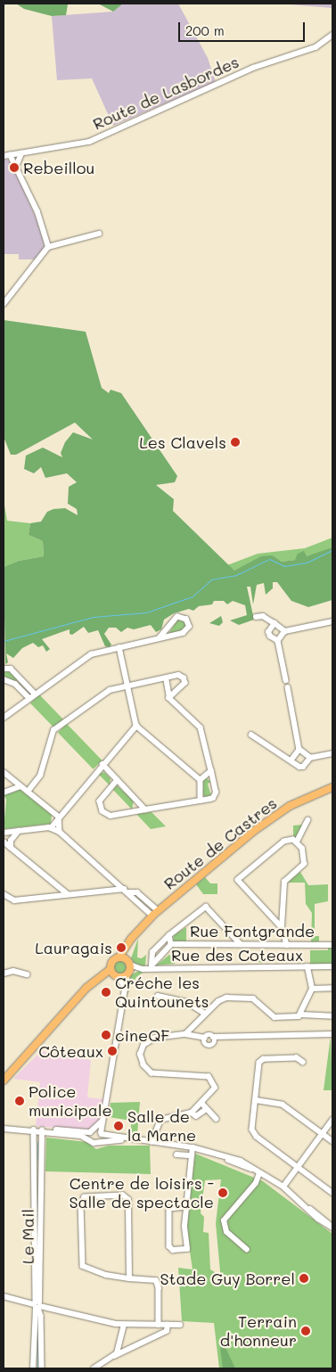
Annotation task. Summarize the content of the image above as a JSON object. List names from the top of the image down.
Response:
{
  "streets": {
    "main road": ["Route de Castres"],
    "street": [
      "Route de Lasbordes",
      "Rue Fontgrande",
      "Rue des Coteaux",
      "Le Mail"
    ]
  },
  "crossings": [
    ["Route de Castres", "Rue des Coteaux"]
  ],
  "places": [
    "Rebeillou",
    "Les Clavels",
    "Lauragais",
    "Créche les Quintounets",
    "cineQF",
    "Côteaux",
    "Police municipale",
    "Salle de la Marne",
    "Centre de loisirs - Salle de spectacle",
    "Stade Guy Borrel",
    "Terrain d'honneur"
  ],
  "scale_bar": "200 m"
}
